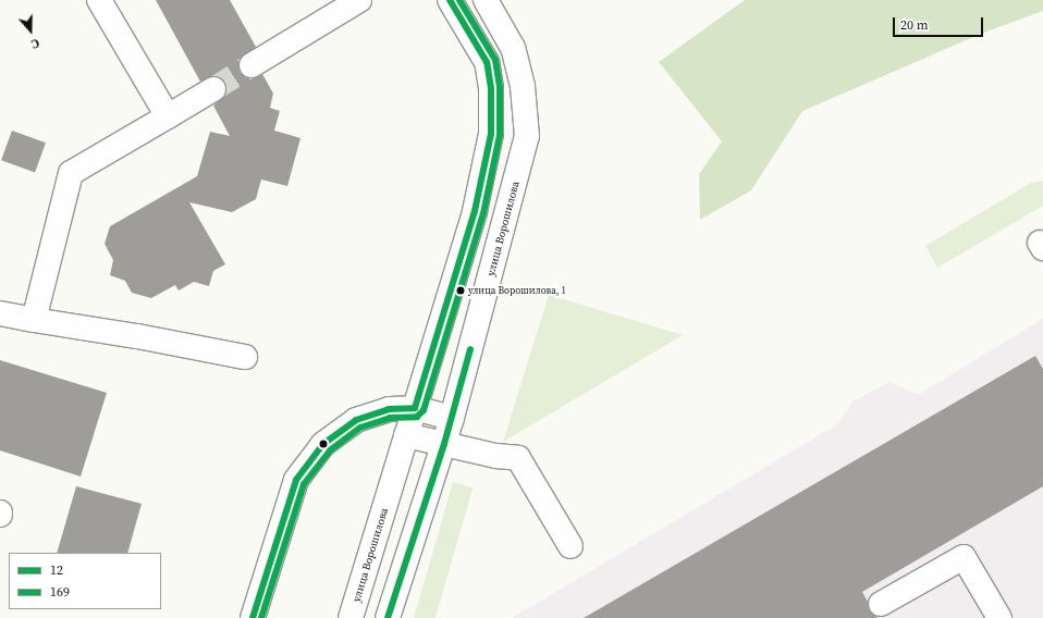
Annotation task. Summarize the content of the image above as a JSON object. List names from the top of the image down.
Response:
{
  "streets": {
    "street": ["улица Ворошилова"]
  },
  "places": ["улица Ворошилова, 1"],
  "lines": ["transit line 12", "transit line 169"],
  "legend": ["12", "169"],
  "scale_bar": "20 m",
  "north": "bottom"
}
